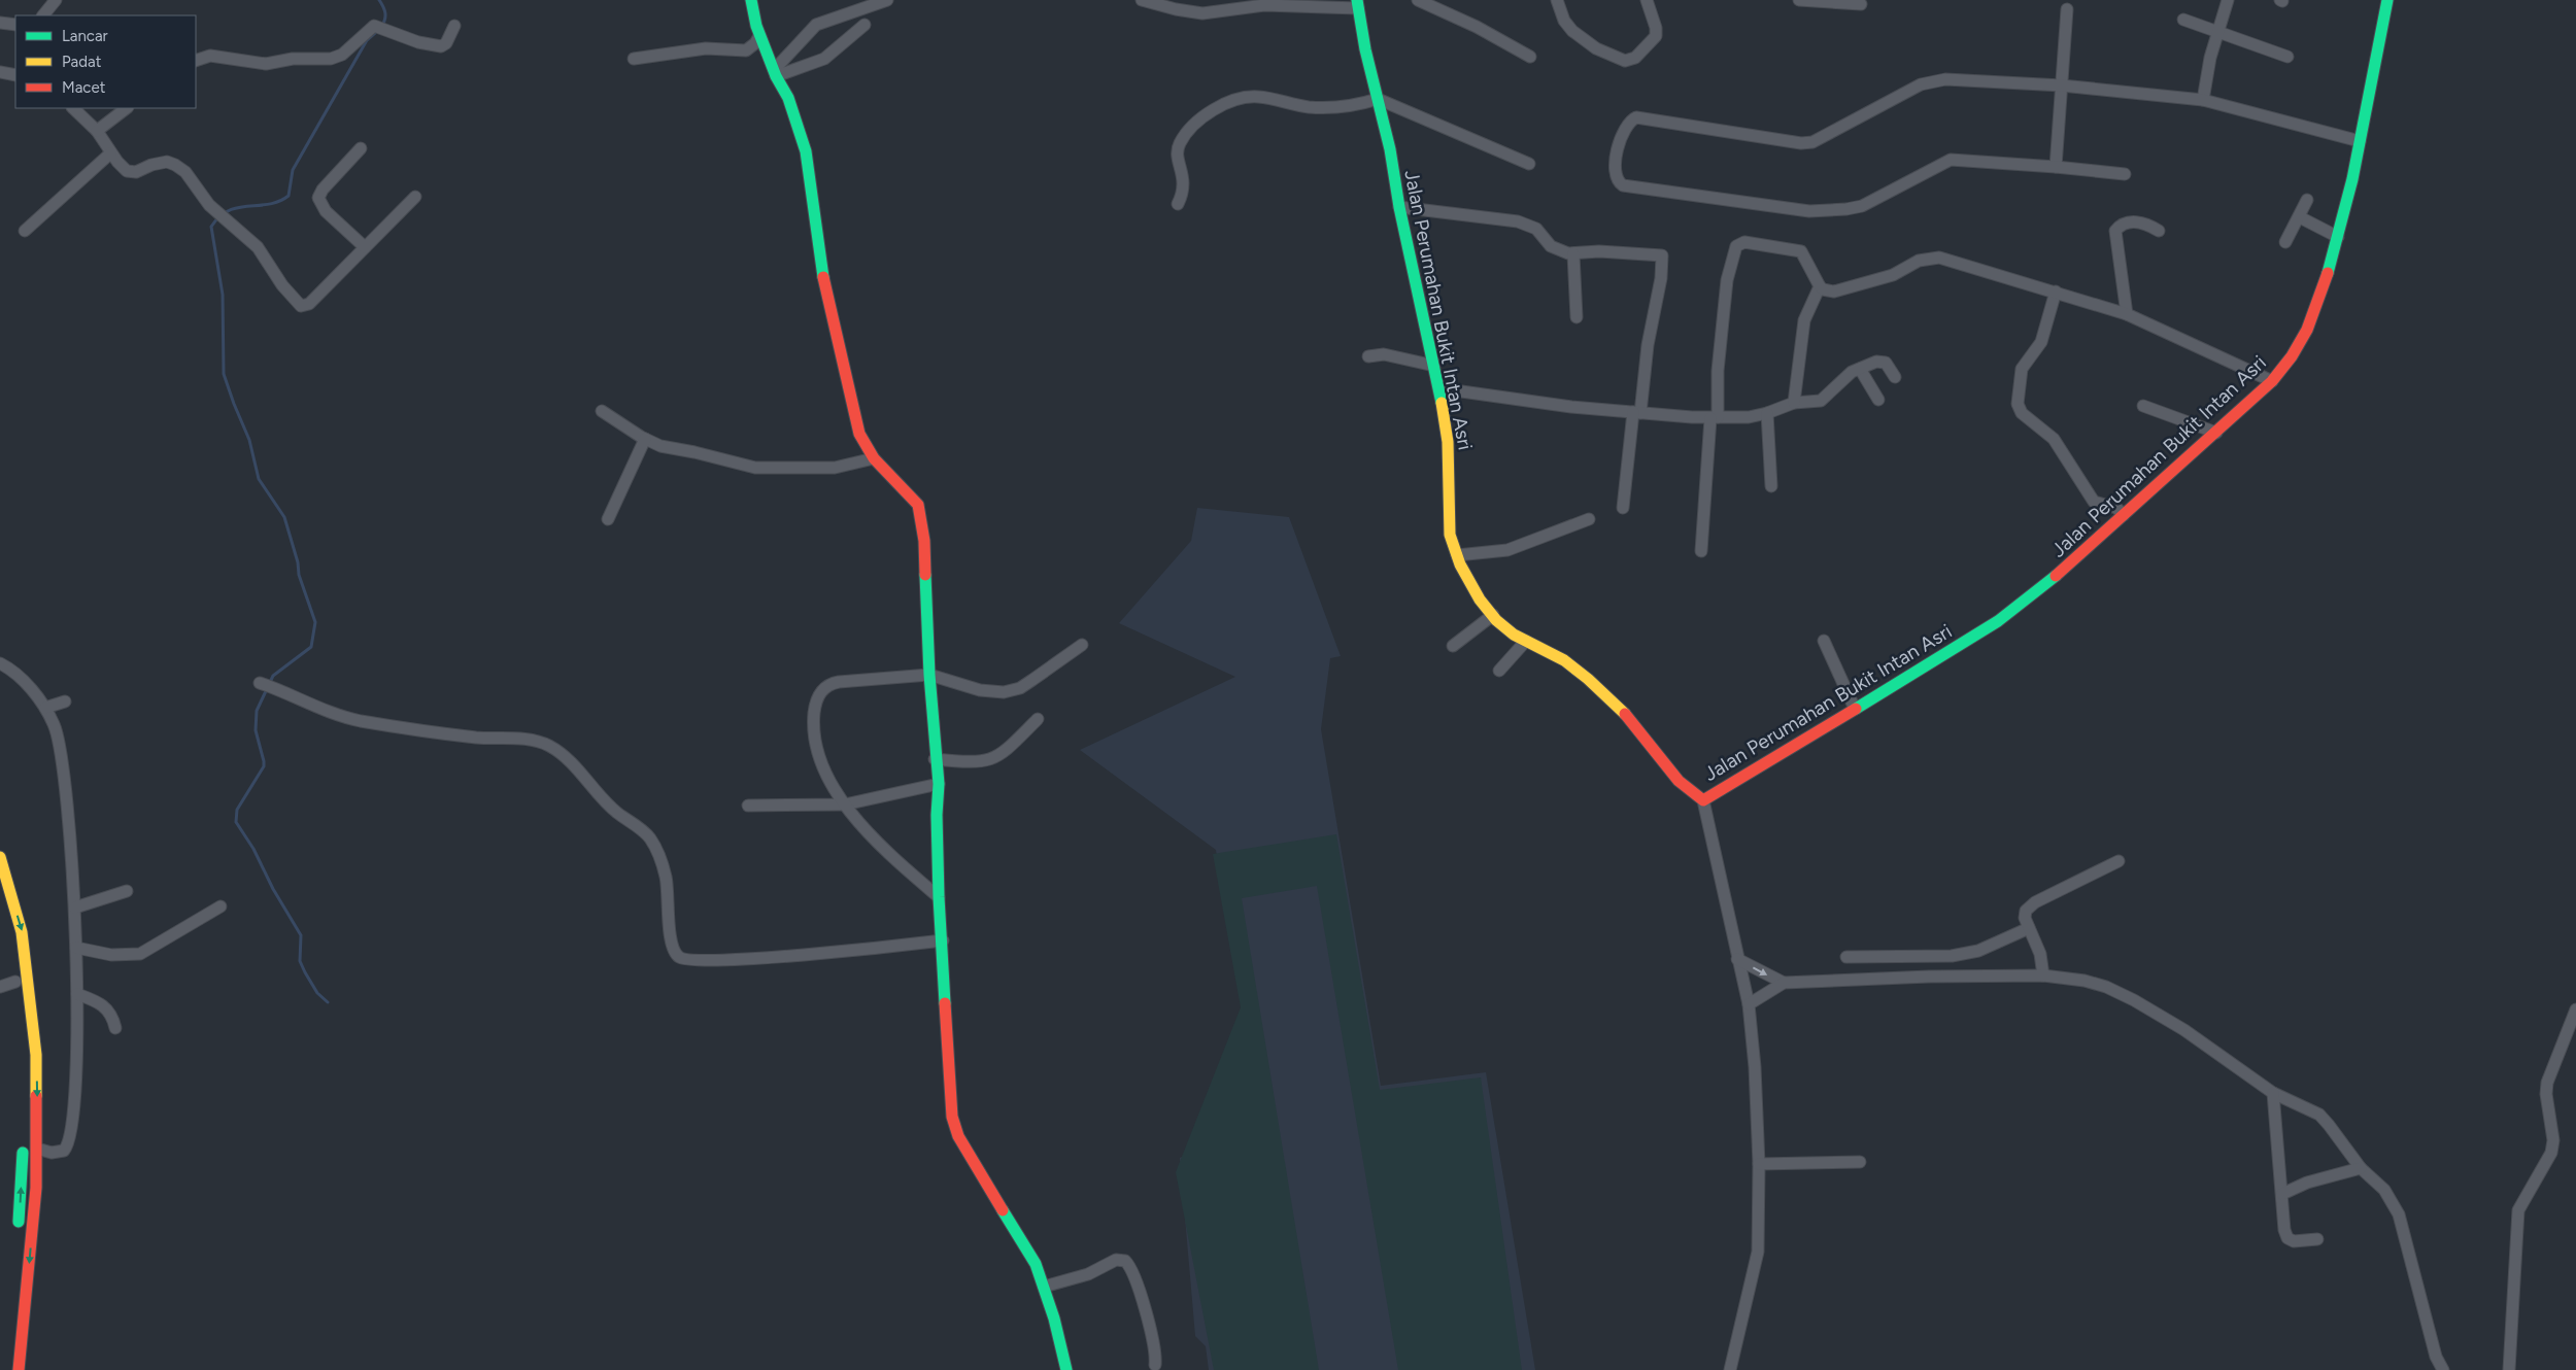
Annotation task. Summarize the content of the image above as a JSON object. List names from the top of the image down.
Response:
{
  "streets": {
    "main road": ["Jalan Perumahan Bukit Intan Asri"]
  },
  "legend": ["Lancar", "Padat", "Macet"]
}
